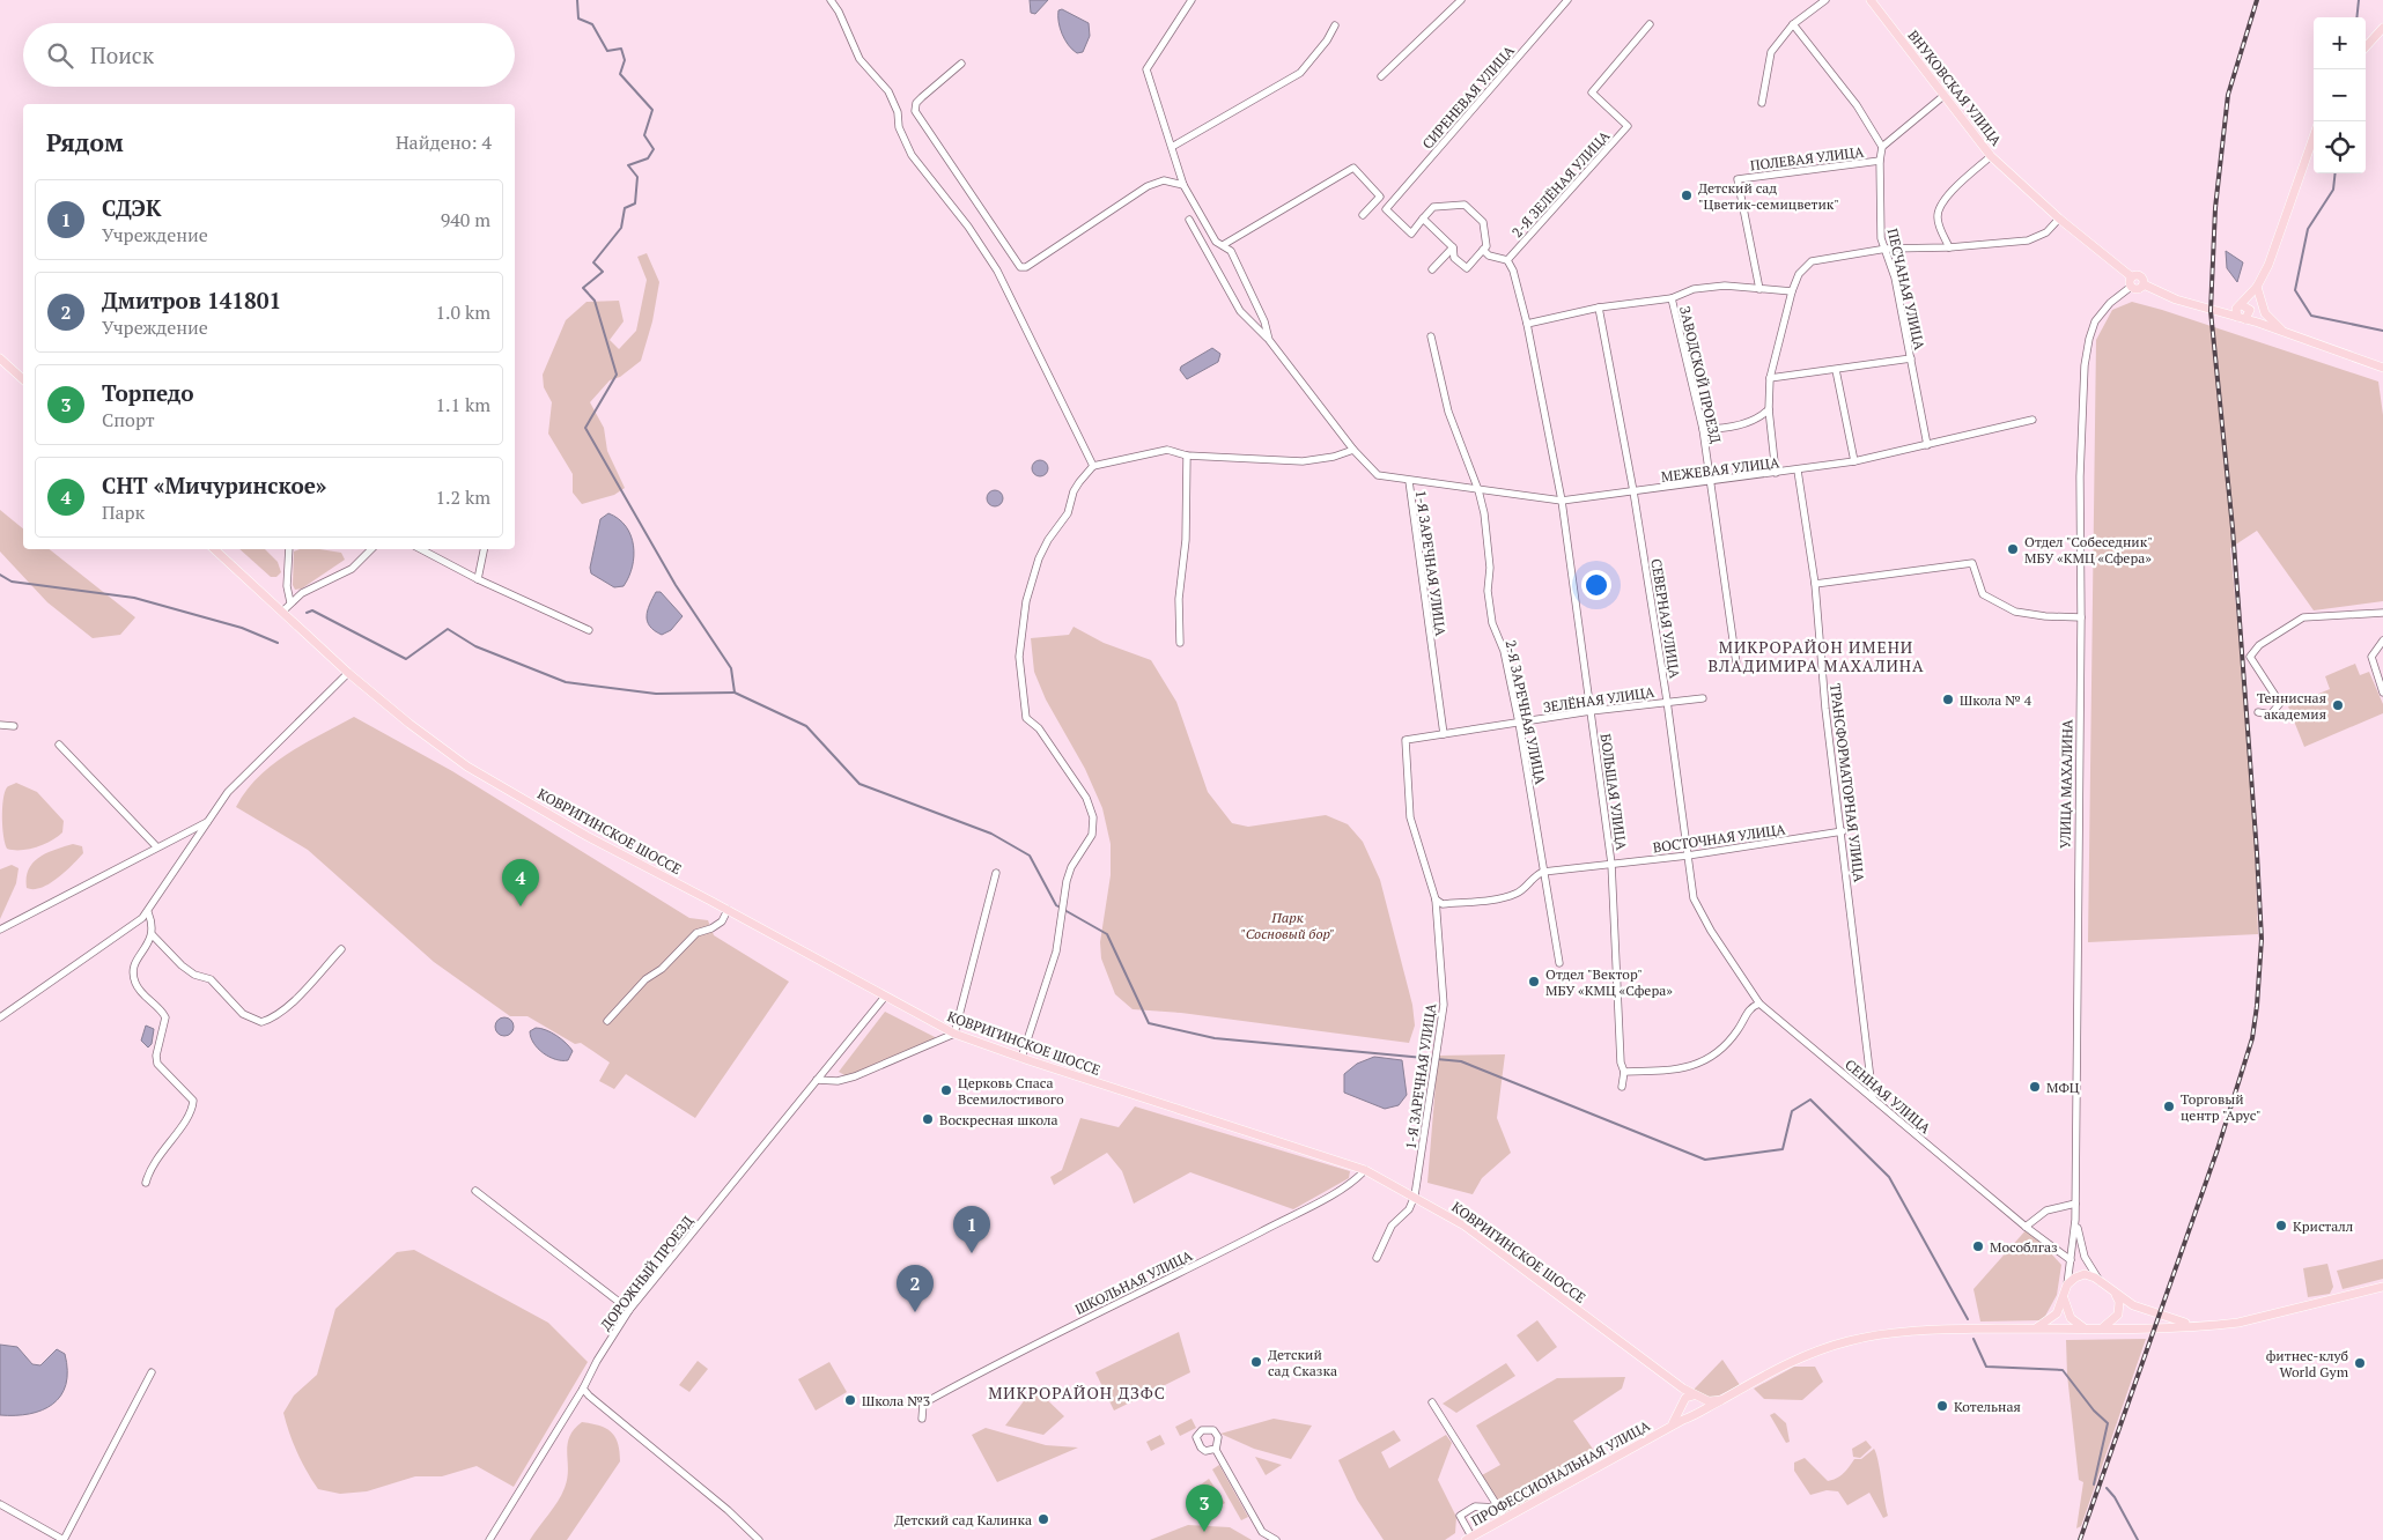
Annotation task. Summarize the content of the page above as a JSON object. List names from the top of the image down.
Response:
{
  "streets": {
    "main road": [
      "ВНУКОВСКАЯ УЛИЦА",
      "УЛИЦА МАХАЛИНА",
      "КОВРИГИНСКОЕ ШОССЕ",
      "ПРОФЕССИОНАЛЬНАЯ УЛИЦА"
    ],
    "street": [
      "СИРЕНЕВАЯ УЛИЦА",
      "ПОЛЕВАЯ УЛИЦА",
      "2-Я ЗЕЛЁНАЯ УЛИЦА",
      "ПЕСЧАНАЯ УЛИЦА",
      "ЗАВОДСКОЙ ПРОЕЗД",
      "МЕЖЕВАЯ УЛИЦА",
      "1-Я ЗАРЕЧНАЯ УЛИЦА",
      "СЕВЕРНАЯ УЛИЦА",
      "ЗЕЛЁНАЯ УЛИЦА",
      "2-Я ЗАРЕЧНАЯ УЛИЦА",
      "ТРАНСФОРМАТОРНАЯ УЛИЦА",
      "БОЛЬШАЯ УЛИЦА",
      "ВОСТОЧНАЯ УЛИЦА",
      "СЕННАЯ УЛИЦА",
      "ДОРОЖНЫЙ ПРОЕЗД",
      "ШКОЛЬНАЯ УЛИЦА"
    ]
  },
  "crossings": [
    ["ВНУКОВСКАЯ УЛИЦА", "УЛИЦА МАХАЛИНА"],
    ["ПОЛЕВАЯ УЛИЦА", "ПЕСЧАНАЯ УЛИЦА"],
    ["ПЕСЧАНАЯ УЛИЦА", "МЕЖЕВАЯ УЛИЦА"],
    ["ЗАВОДСКОЙ ПРОЕЗД", "МЕЖЕВАЯ УЛИЦА"],
    ["МЕЖЕВАЯ УЛИЦА", "1-Я ЗАРЕЧНАЯ УЛИЦА"],
    ["МЕЖЕВАЯ УЛИЦА", "СЕВЕРНАЯ УЛИЦА"],
    ["МЕЖЕВАЯ УЛИЦА", "2-Я ЗАРЕЧНАЯ УЛИЦА"],
    ["МЕЖЕВАЯ УЛИЦА", "ТРАНСФОРМАТОРНАЯ УЛИЦА"],
    ["МЕЖЕВАЯ УЛИЦА", "БОЛЬШАЯ УЛИЦА"],
    ["1-Я ЗАРЕЧНАЯ УЛИЦА", "ЗЕЛЁНАЯ УЛИЦА"],
    ["1-Я ЗАРЕЧНАЯ УЛИЦА", "КОВРИГИНСКОЕ ШОССЕ"],
    ["СЕВЕРНАЯ УЛИЦА", "ЗЕЛЁНАЯ УЛИЦА"],
    ["СЕВЕРНАЯ УЛИЦА", "ВОСТОЧНАЯ УЛИЦА"],
    ["СЕВЕРНАЯ УЛИЦА", "СЕННАЯ УЛИЦА"],
    ["ЗЕЛЁНАЯ УЛИЦА", "2-Я ЗАРЕЧНАЯ УЛИЦА"],
    ["ЗЕЛЁНАЯ УЛИЦА", "БОЛЬШАЯ УЛИЦА"],
    ["2-Я ЗАРЕЧНАЯ УЛИЦА", "ВОСТОЧНАЯ УЛИЦА"],
    ["ТРАНСФОРМАТОРНАЯ УЛИЦА", "ВОСТОЧНАЯ УЛИЦА"],
    ["ТРАНСФОРМАТОРНАЯ УЛИЦА", "СЕННАЯ УЛИЦА"],
    ["УЛИЦА МАХАЛИНА", "СЕННАЯ УЛИЦА"],
    ["УЛИЦА МАХАЛИНА", "ПРОФЕССИОНАЛЬНАЯ УЛИЦА"],
    ["БОЛЬШАЯ УЛИЦА", "ВОСТОЧНАЯ УЛИЦА"],
    ["КОВРИГИНСКОЕ ШОССЕ", "ДОРОЖНЫЙ ПРОЕЗД"],
    ["КОВРИГИНСКОЕ ШОССЕ", "ШКОЛЬНАЯ УЛИЦА"],
    ["КОВРИГИНСКОЕ ШОССЕ", "ПРОФЕССИОНАЛЬНАЯ УЛИЦА"]
  ],
  "districts": ["МИКРОРАЙОН ИМЕНИ ВЛАДИМИРА МАХАЛИНА", "МИКРОРАЙОН ДЗФС"],
  "parks": ["Парк \"Сосновый бор\""],
  "places": [
    "Детский сад \"Цветик-семицветик\"",
    "Отдел \"Собеседник\" МБУ «КМЦ «Сфера»",
    "Школа № 4",
    "Теннисная академия",
    "Отдел \"Вектор\" МБУ «КМЦ «Сфера»",
    "МФЦ",
    "Церковь Спаса Всемилостивого",
    "Торговый центр \"Арус\"",
    "Воскресная школа",
    "Кристалл",
    "Мособлгаз",
    "Детский сад Сказка",
    "фитнес-клуб World Gym",
    "Школа №3",
    "Котельная",
    "Детский сад Калинка"
  ],
  "page": {
    "map_buttons": ["+", "−"],
    "search": "Поиск",
    "heading": ["Рядом", "Найдено: 4"],
    "list": [
      {
        "mark": "1",
        "name": "СДЭК",
        "note": "Учреждение",
        "value": "940 m"
      },
      {
        "mark": "2",
        "name": "Дмитров 141801",
        "note": "Учреждение",
        "value": "1.0 km"
      },
      {
        "mark": "3",
        "name": "Торпедо",
        "note": "Спорт",
        "value": "1.1 km"
      },
      {
        "mark": "4",
        "name": "СНТ «Мичуринское»",
        "note": "Парк",
        "value": "1.2 km"
      }
    ],
    "pins": [
      "4",
      "1",
      "2",
      "3"
    ]
  }
}
